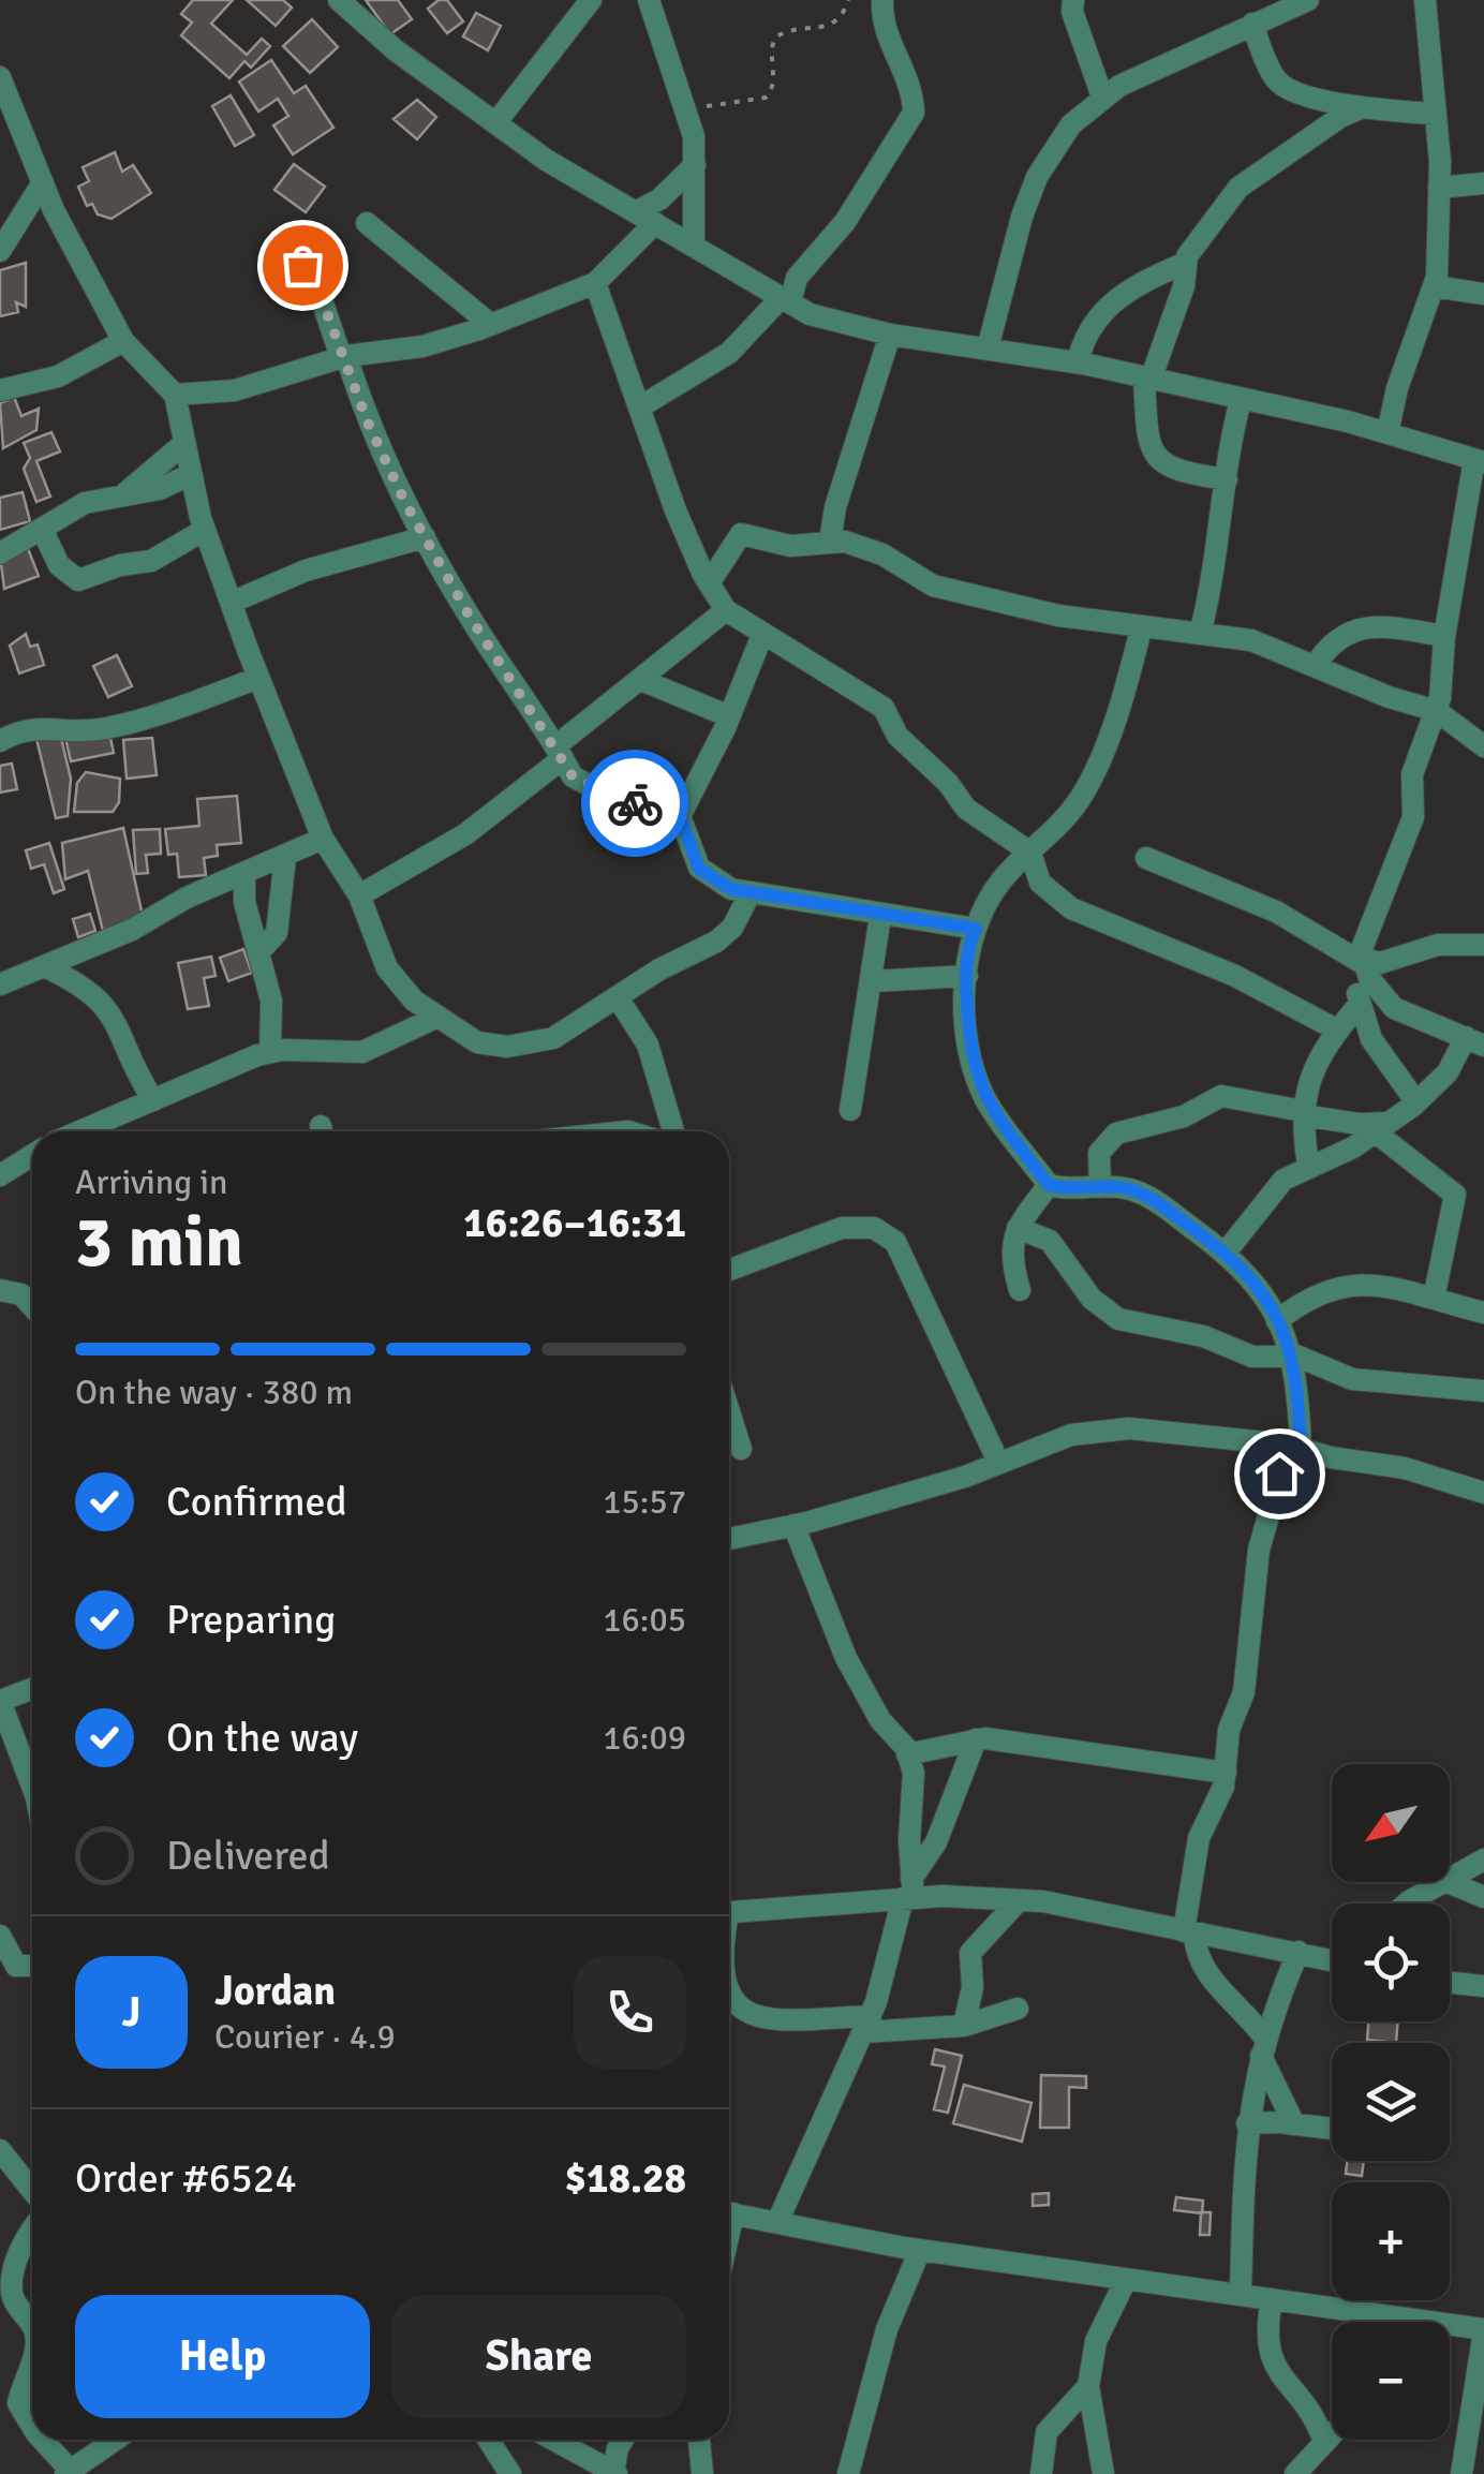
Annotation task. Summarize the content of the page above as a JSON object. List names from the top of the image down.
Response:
{
  "north": "bottom left",
  "page": {
    "heading": ["3 min", "Arriving in", "16:26–16:31"],
    "panel": [
      "Jordan",
      "Courier · 4.9",
      "Order #6524",
      "$18.28"
    ],
    "bar": "On the way · 380 m",
    "list": [
      ["Confirmed", "15:57"],
      ["Preparing", "16:05"],
      ["On the way", "16:09"],
      "Delivered"
    ],
    "map_buttons": ["+", "−"],
    "round": "J",
    "buttons": ["Help", "Share"]
  }
}
